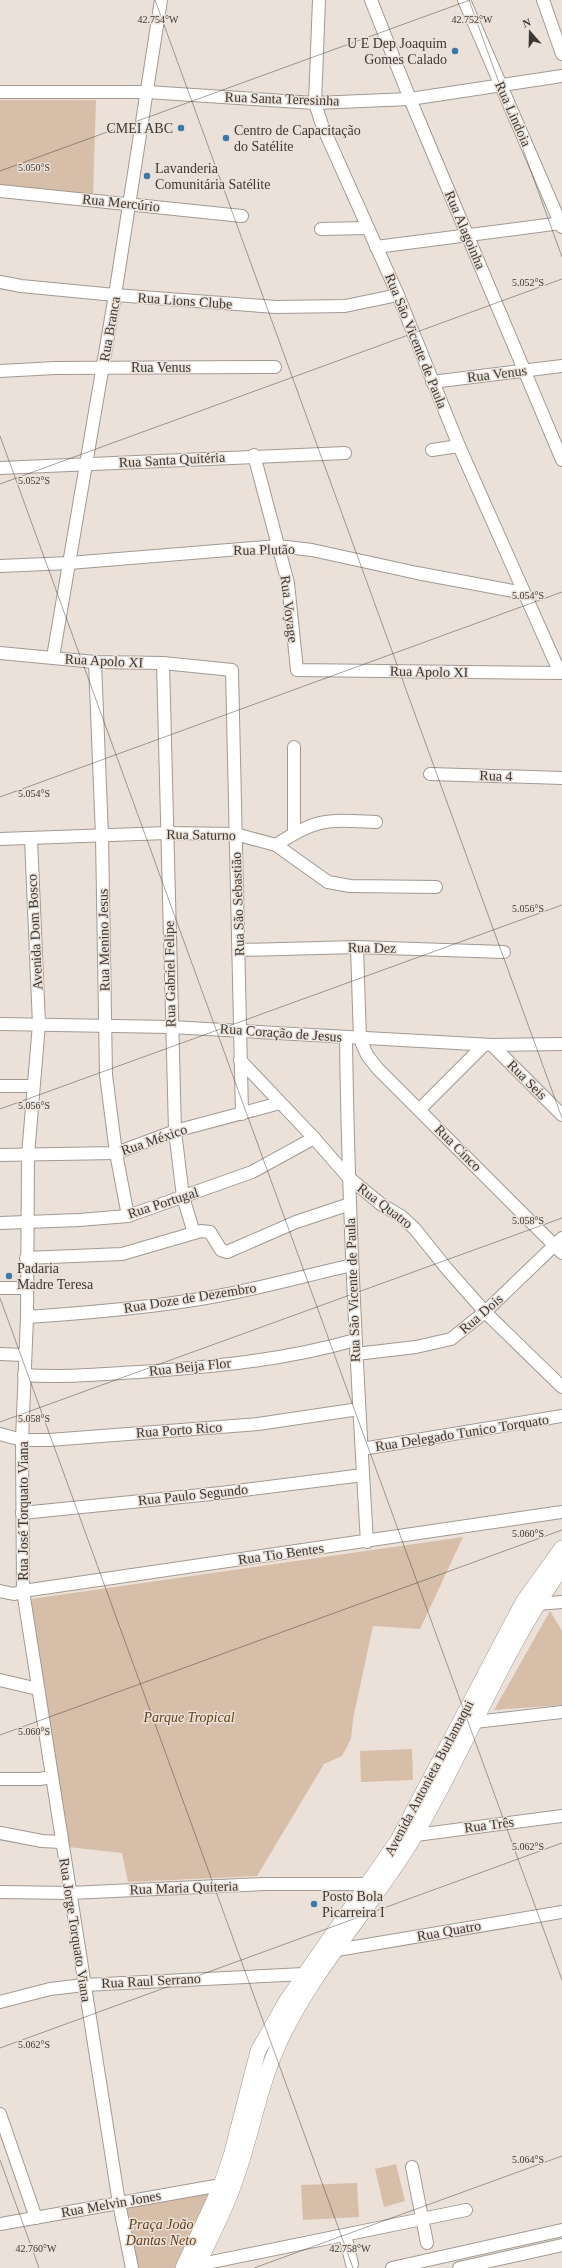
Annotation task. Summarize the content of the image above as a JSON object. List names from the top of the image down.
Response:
{
  "streets": {
    "main road": ["Avenida Antonieta Burlamaqui"],
    "street": [
      "Rua Santa Teresinha",
      "Rua Lindoia",
      "Rua Mercúrio",
      "Rua Alagoinha",
      "Rua Lions Clube",
      "Rua Branca",
      "Rua São Vicente de Paula",
      "Rua Venus",
      "Rua Santa Quitéria",
      "Rua Plutão",
      "Rua Voyage",
      "Rua Apolo XI",
      "Rua 4",
      "Rua Saturno",
      "Rua São Sebastião",
      "Avenida Dom Bosco",
      "Rua Menino Jesus",
      "Rua Dez",
      "Rua Gabriel Felipe",
      "Rua Coração de Jesus",
      "Rua Seis",
      "Rua México",
      "Rua Cinco",
      "Rua Portugal",
      "Rua Quatro",
      "Rua Doze de Dezembro",
      "Rua Dois",
      "Rua Beija Flor",
      "Rua Porto Rico",
      "Rua Delegado Tunico Torquato",
      "Rua Paulo Segundo",
      "Rua José Torquato Viana",
      "Rua Tio Bentes",
      "Rua Três",
      "Rua Maria Quiteria",
      "Rua Jorge Torquato Viana",
      "Rua Raul Serrano",
      "Rua Melvin Jones"
    ]
  },
  "crossings": [
    ["Rua Santa Teresinha", "Rua Lindoia"],
    ["Rua Santa Teresinha", "Rua Alagoinha"],
    ["Rua Santa Teresinha", "Rua Branca"],
    ["Rua Santa Teresinha", "Rua São Vicente de Paula"],
    ["Rua Mercúrio", "Rua Branca"],
    ["Rua Alagoinha", "Rua Venus"],
    ["Rua Lions Clube", "Rua Branca"],
    ["Rua Lions Clube", "Rua São Vicente de Paula"],
    ["Rua Branca", "Rua Venus"],
    ["Rua Branca", "Rua Santa Quitéria"],
    ["Rua Branca", "Rua Plutão"],
    ["Rua Branca", "Rua Apolo XI"],
    ["Rua São Vicente de Paula", "Rua Venus"],
    ["Rua São Vicente de Paula", "Rua Plutão"],
    ["Rua São Vicente de Paula", "Rua Apolo XI"],
    ["Rua São Vicente de Paula", "Rua Coração de Jesus"],
    ["Rua São Vicente de Paula", "Rua Quatro"],
    ["Rua São Vicente de Paula", "Rua Doze de Dezembro"],
    ["Rua São Vicente de Paula", "Rua Dois"],
    ["Rua São Vicente de Paula", "Rua Beija Flor"],
    ["Rua São Vicente de Paula", "Rua Porto Rico"],
    ["Rua São Vicente de Paula", "Rua Delegado Tunico Torquato"],
    ["Rua São Vicente de Paula", "Rua Paulo Segundo"],
    ["Rua São Vicente de Paula", "Rua Tio Bentes"],
    ["Rua Santa Quitéria", "Rua Voyage"],
    ["Rua Plutão", "Rua Voyage"],
    ["Rua Voyage", "Rua Apolo XI"],
    ["Rua Apolo XI", "Rua São Sebastião"],
    ["Rua Apolo XI", "Rua Menino Jesus"],
    ["Rua Apolo XI", "Rua Gabriel Felipe"],
    ["Rua Saturno", "Rua São Sebastião"],
    ["Rua Saturno", "Avenida Dom Bosco"],
    ["Rua Saturno", "Rua Menino Jesus"],
    ["Rua Saturno", "Rua Gabriel Felipe"],
    ["Rua São Sebastião", "Rua Dez"],
    ["Rua São Sebastião", "Rua Coração de Jesus"],
    ["Rua São Sebastião", "Rua México"],
    ["Rua São Sebastião", "Rua Quatro"],
    ["Avenida Dom Bosco", "Rua Coração de Jesus"],
    ["Avenida Dom Bosco", "Rua José Torquato Viana"],
    ["Rua Menino Jesus", "Rua Coração de Jesus"],
    ["Rua Menino Jesus", "Rua México"],
    ["Rua Menino Jesus", "Rua Portugal"],
    ["Rua Gabriel Felipe", "Rua Coração de Jesus"],
    ["Rua Gabriel Felipe", "Rua México"],
    ["Rua Gabriel Felipe", "Rua Portugal"],
    ["Rua Coração de Jesus", "Rua Seis"],
    ["Rua Coração de Jesus", "Rua Cinco"],
    ["Rua Coração de Jesus", "Rua José Torquato Viana"],
    ["Rua México", "Rua Quatro"],
    ["Rua México", "Rua José Torquato Viana"],
    ["Rua Cinco", "Rua Dois"],
    ["Rua Portugal", "Rua Quatro"],
    ["Rua Portugal", "Rua José Torquato Viana"],
    ["Rua Quatro", "Rua Dois"],
    ["Rua Quatro", "Avenida Antonieta Burlamaqui"],
    ["Rua Doze de Dezembro", "Rua José Torquato Viana"],
    ["Rua Beija Flor", "Rua José Torquato Viana"],
    ["Rua Porto Rico", "Rua José Torquato Viana"],
    ["Rua Paulo Segundo", "Rua José Torquato Viana"],
    ["Rua José Torquato Viana", "Rua Tio Bentes"],
    ["Rua José Torquato Viana", "Rua Jorge Torquato Viana"],
    ["Rua Tio Bentes", "Rua Jorge Torquato Viana"],
    ["Avenida Antonieta Burlamaqui", "Rua Três"],
    ["Avenida Antonieta Burlamaqui", "Rua Maria Quiteria"],
    ["Avenida Antonieta Burlamaqui", "Rua Raul Serrano"],
    ["Avenida Antonieta Burlamaqui", "Rua Melvin Jones"],
    ["Rua Maria Quiteria", "Rua Jorge Torquato Viana"],
    ["Rua Jorge Torquato Viana", "Rua Raul Serrano"],
    ["Rua Jorge Torquato Viana", "Rua Melvin Jones"]
  ],
  "parks": ["Parque Tropical", "Praça João Dantas Neto"],
  "places": [
    "U E Dep Joaquim Gomes Calado",
    "CMEI ABC",
    "Centro de Capacitação do Satélite",
    "Lavanderia Comunitária Satélite",
    "Padaria Madre Teresa",
    "Posto Bola Picarreira I"
  ],
  "north": "top",
  "coordinates": [
    "42.754°W",
    "42.752°W",
    "5.050°S",
    "5.052°S",
    "5.054°S",
    "5.056°S",
    "5.058°S",
    "5.060°S",
    "5.062°S",
    "5.064°S",
    "42.760°W",
    "42.758°W"
  ]
}
